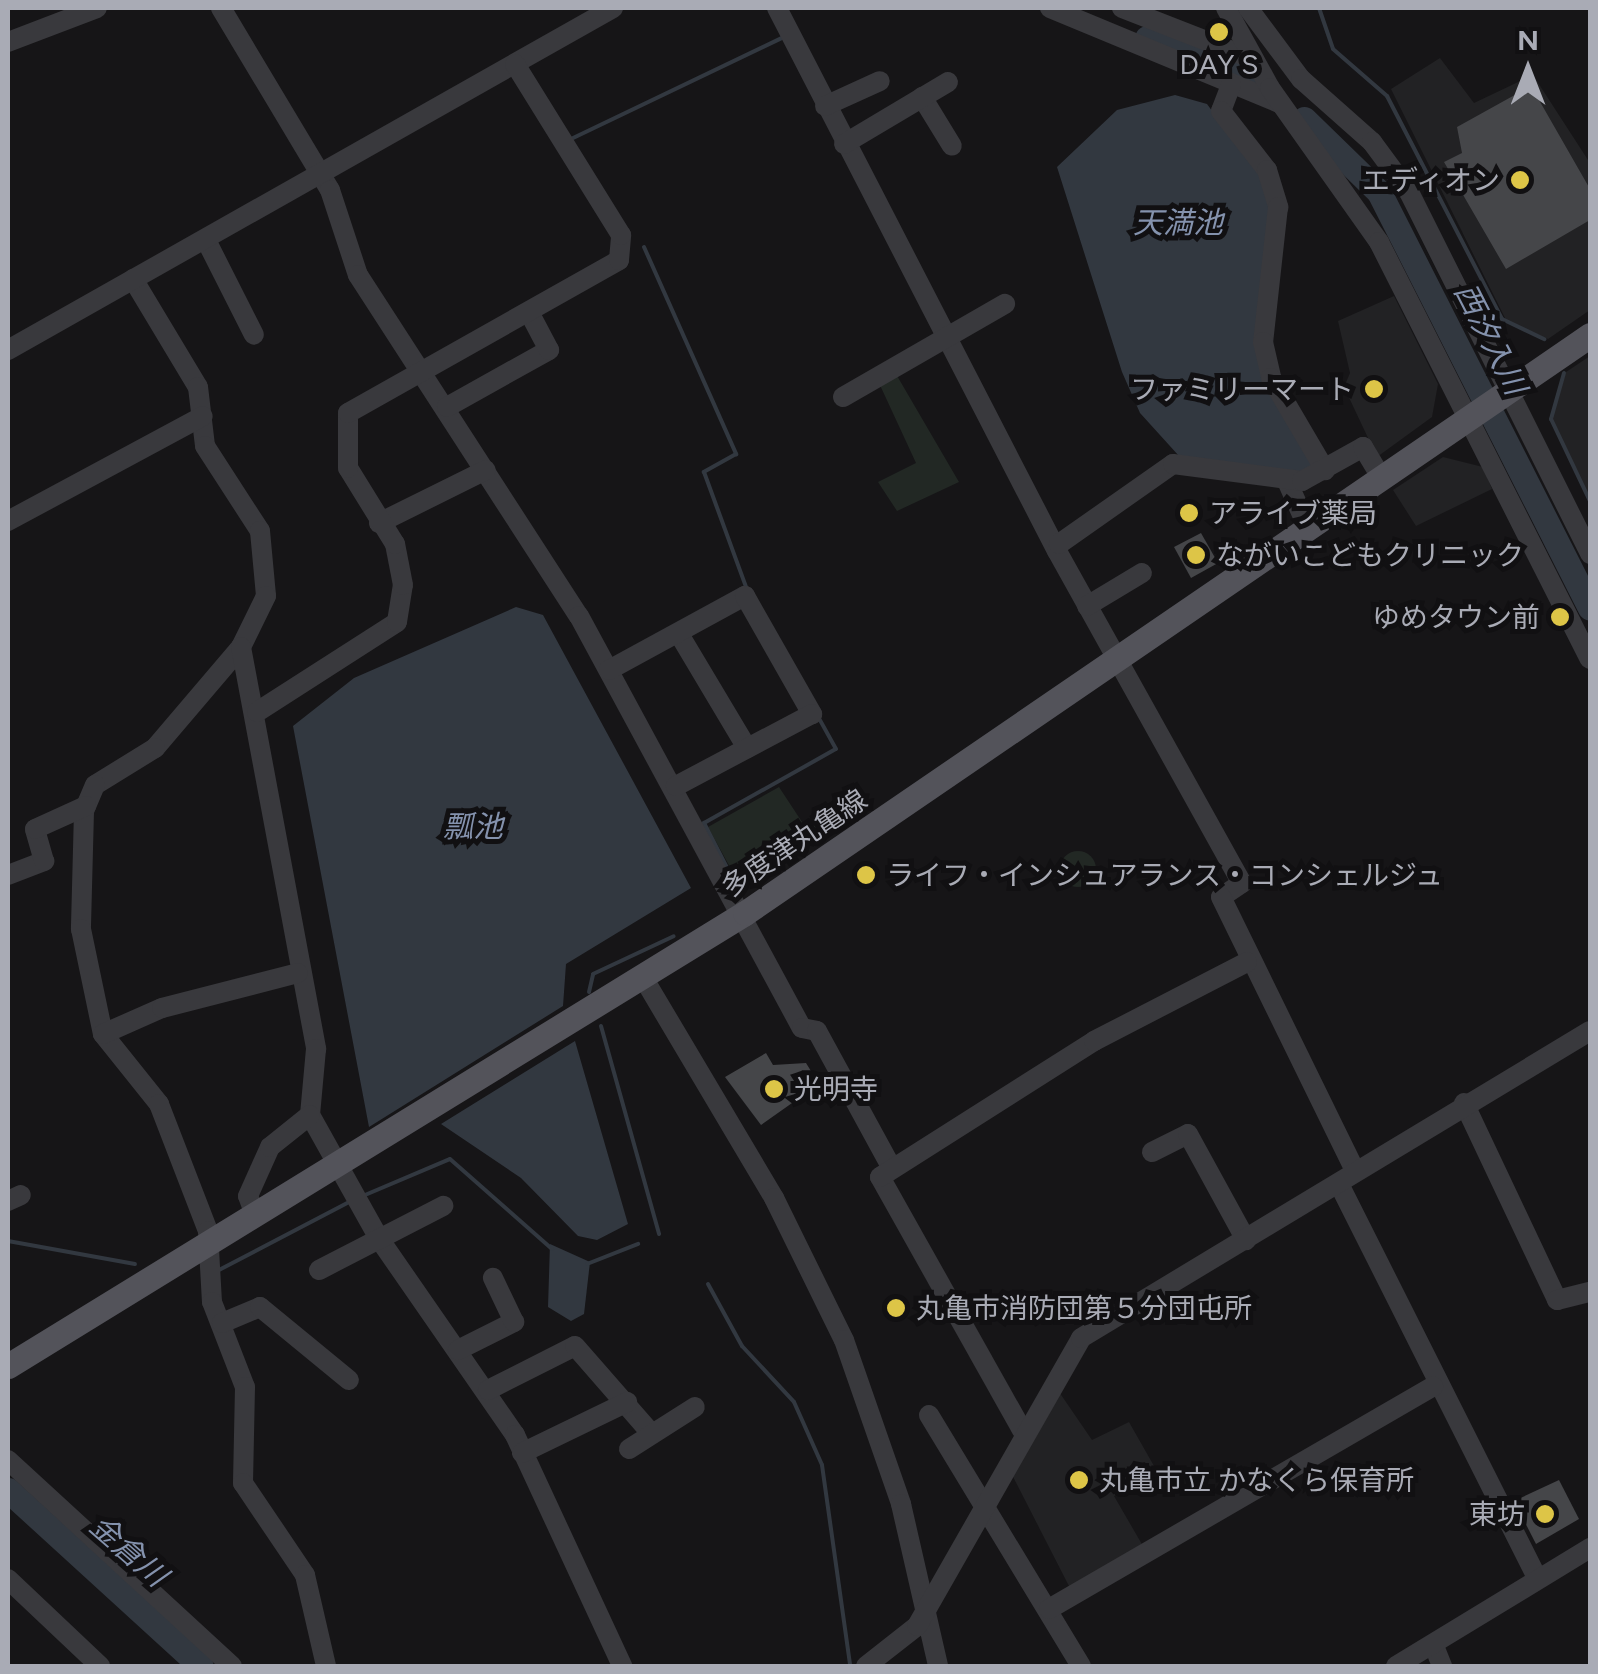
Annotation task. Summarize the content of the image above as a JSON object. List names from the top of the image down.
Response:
{
  "streets": {
    "main road": ["多度津丸亀線"]
  },
  "water": [
    "天満池",
    "西汐入川",
    "瓢池",
    "金倉川"
  ],
  "places": [
    "DAY S",
    "エディオン",
    "ファミリーマート",
    "アライブ薬局",
    "ながいこどもクリニック",
    "ゆめタウン前",
    "ライフ・インシュアランス・コンシェルジュ",
    "光明寺",
    "丸亀市消防団第５分団屯所",
    "丸亀市立 かなくら保育所",
    "東坊"
  ],
  "north": "top"
}
